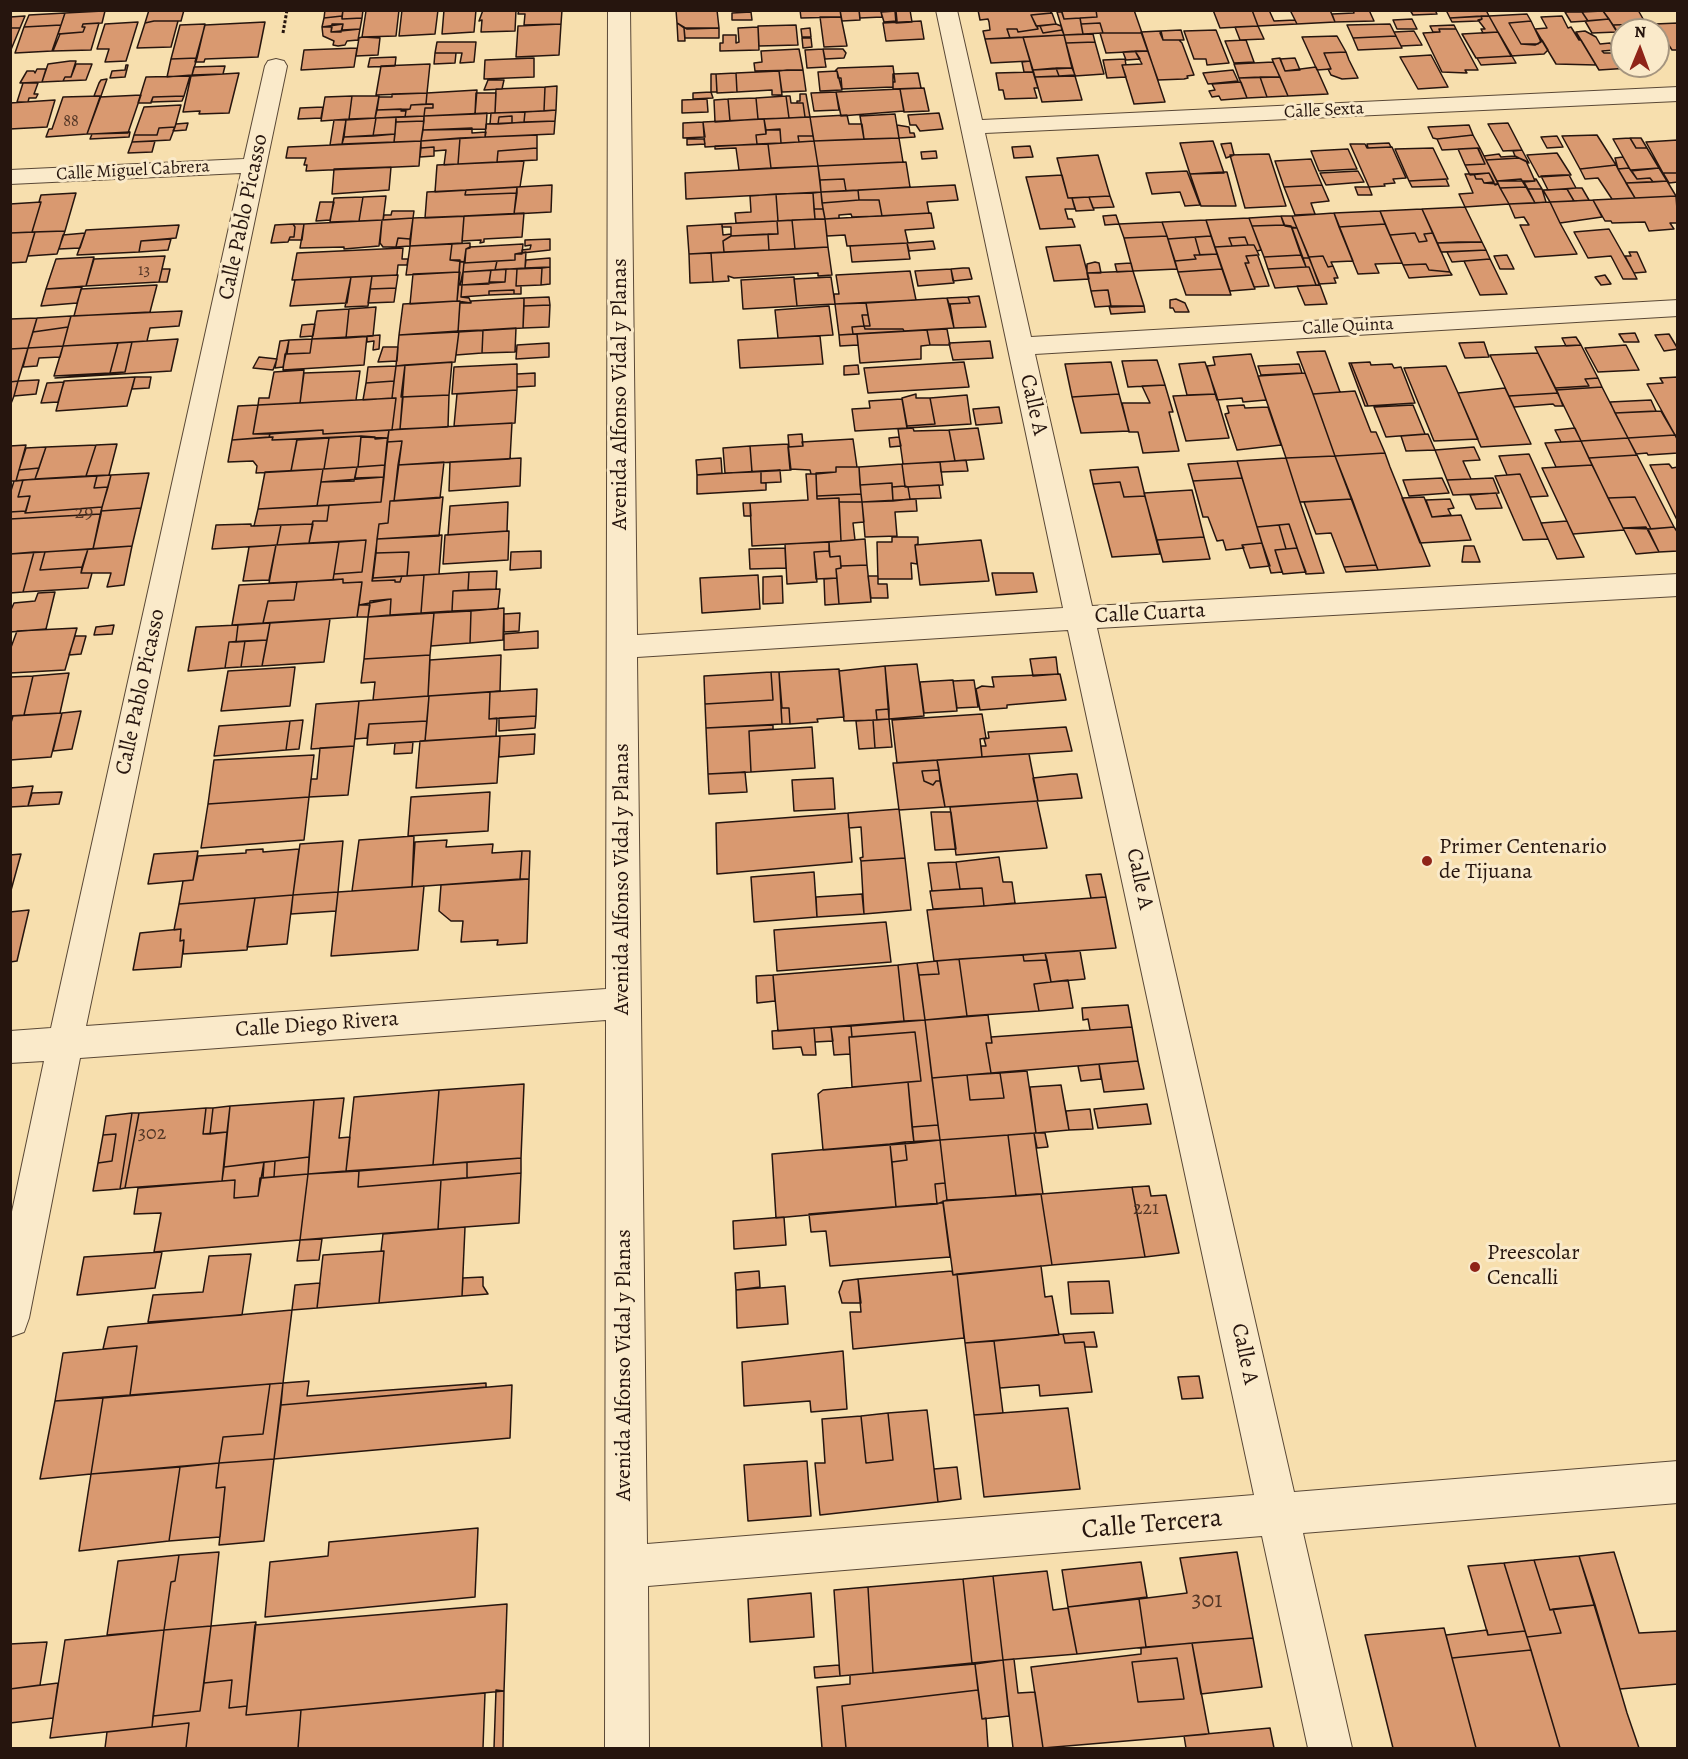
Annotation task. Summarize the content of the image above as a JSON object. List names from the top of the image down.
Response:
{
  "streets": {
    "street": [
      "Calle Sexta",
      "Calle Miguel Cabrera",
      "Calle Pablo Picasso",
      "Calle Quinta",
      "Avenida Alfonso Vidal y Planas",
      "Calle A",
      "Calle Cuarta",
      "Calle Diego Rivera",
      "Calle Tercera"
    ]
  },
  "crossings": [
    ["Calle Sexta", "Calle A"],
    ["Calle Miguel Cabrera", "Calle Pablo Picasso"],
    ["Calle Pablo Picasso", "Calle Diego Rivera"],
    ["Calle Quinta", "Calle A"],
    ["Avenida Alfonso Vidal y Planas", "Calle Cuarta"],
    ["Avenida Alfonso Vidal y Planas", "Calle Diego Rivera"],
    ["Avenida Alfonso Vidal y Planas", "Calle Tercera"],
    ["Calle A", "Calle Cuarta"],
    ["Calle A", "Calle Tercera"]
  ],
  "places": ["Primer Centenario de Tijuana", "Preescolar Cencalli"],
  "house_numbers": [
    "88",
    "13",
    "29",
    "302",
    "221",
    "301"
  ],
  "north": "top"
}
